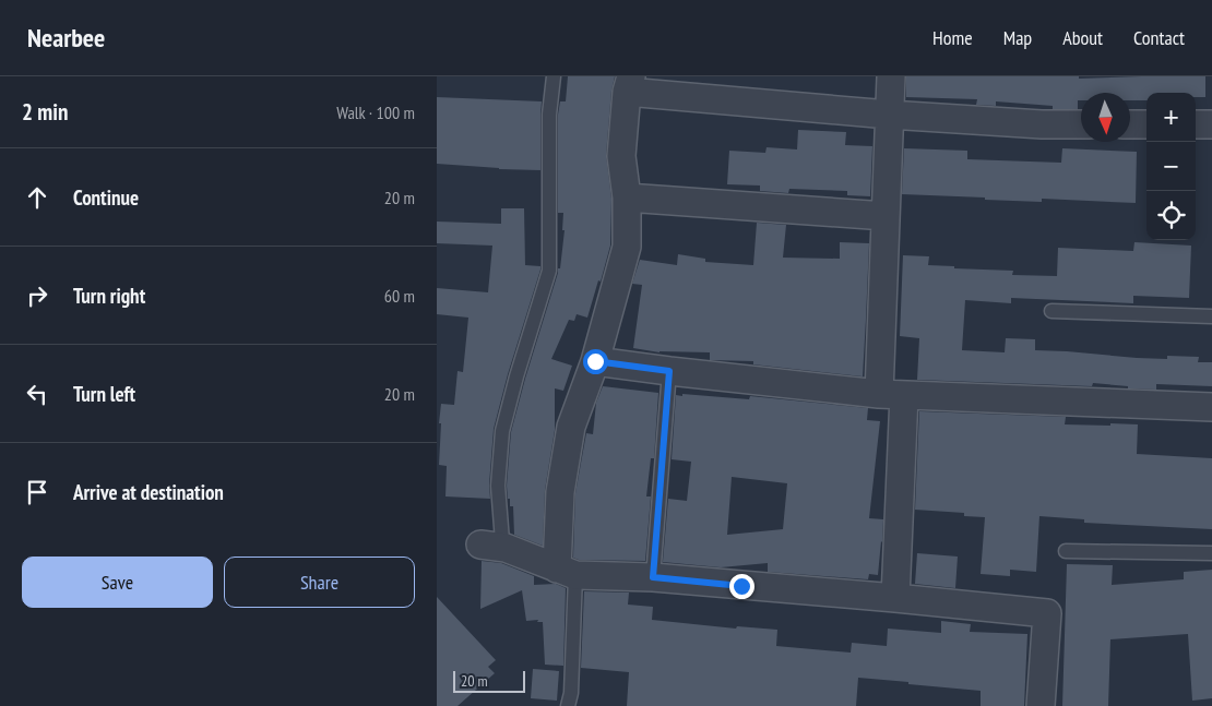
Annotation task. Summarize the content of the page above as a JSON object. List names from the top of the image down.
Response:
{
  "scale_bar": "20 m",
  "north": "bottom",
  "page": {
    "header": "Nearbee",
    "nav": [
      "Home",
      "Map",
      "About",
      "Contact"
    ],
    "heading": ["2 min", "Walk · 100 m"],
    "map_buttons": ["+", "−"],
    "list": [
      ["Continue", "20 m"],
      ["Turn right", "60 m"],
      ["Turn left", "20 m"],
      "Arrive at destination"
    ],
    "buttons": ["Save", "Share"],
    "scale": "20 m"
  }
}
